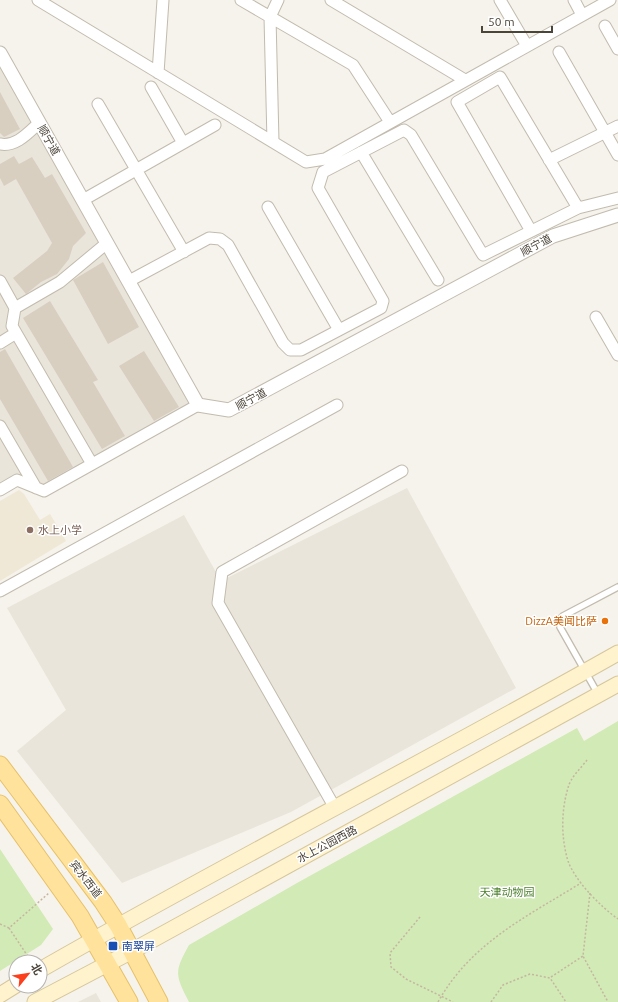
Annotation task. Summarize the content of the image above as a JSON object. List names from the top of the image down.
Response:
{
  "streets": {
    "main road": ["水上公园西路", "宾水西道"],
    "street": ["顺宁道"]
  },
  "crossings": [
    ["水上公园西路", "宾水西道"]
  ],
  "parks": ["天津动物园"],
  "places": {
    "other": ["水上小学", "DizzA美闻比萨"],
    "transit": ["南翠屏"]
  },
  "scale_bar": "50 m",
  "north": "top right"
}
